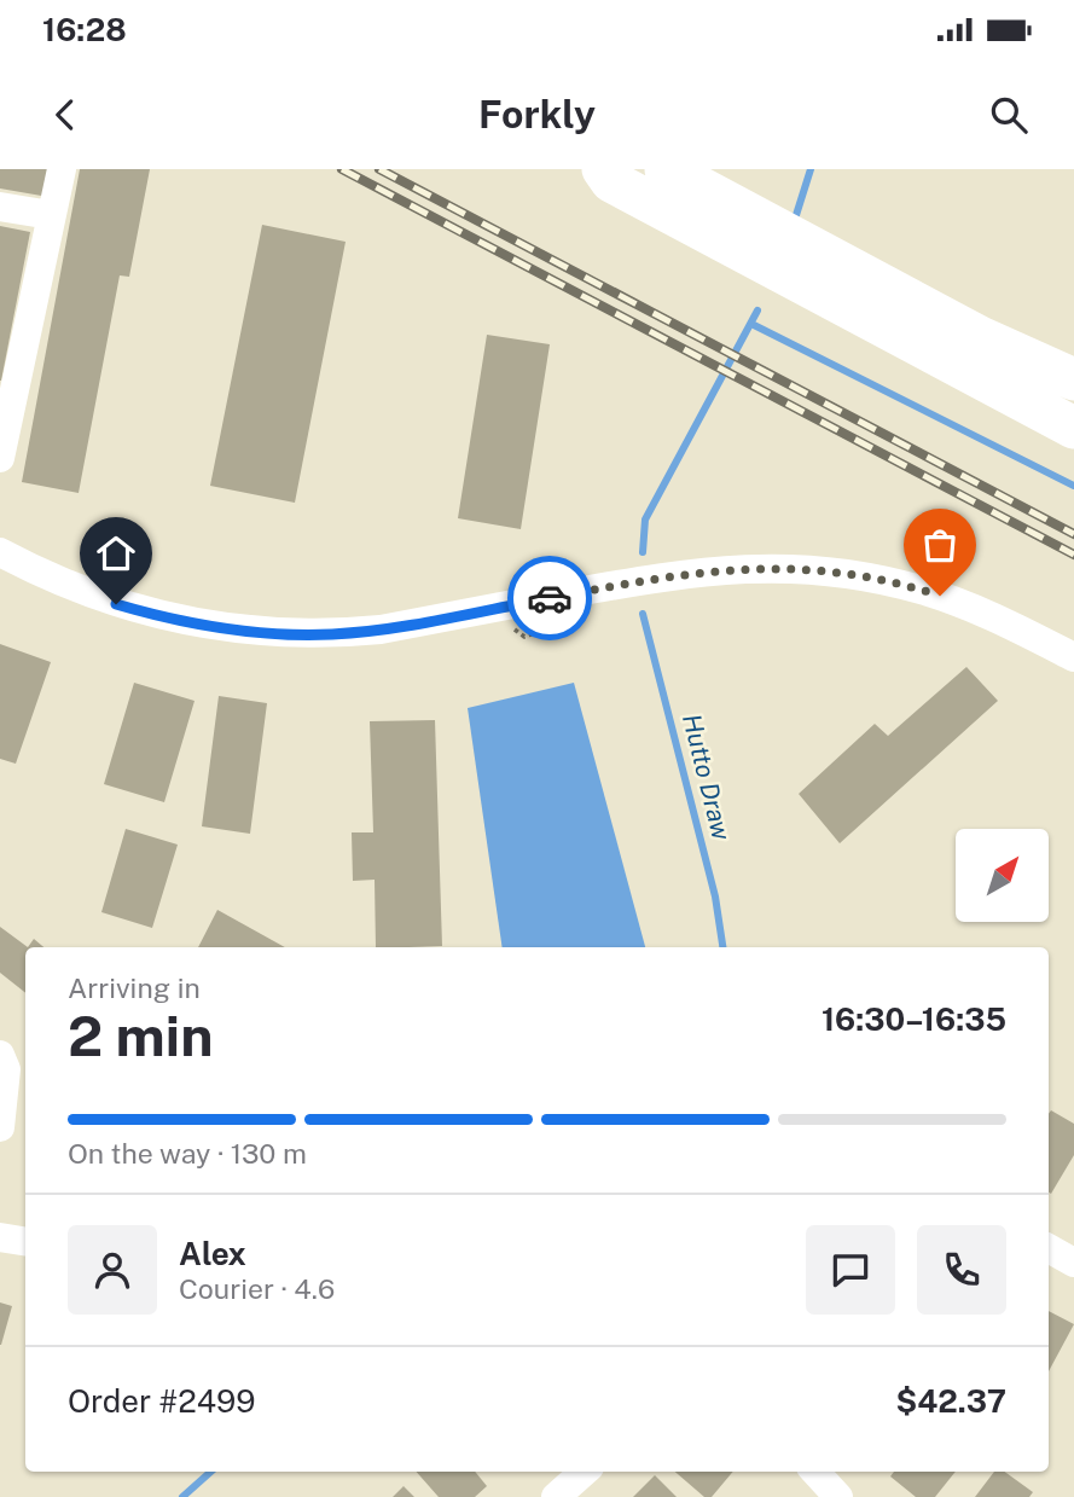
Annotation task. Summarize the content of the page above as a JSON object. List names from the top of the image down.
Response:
{
  "water": ["Hutto Draw"],
  "north": "top right",
  "page": {
    "status": "16:28",
    "header": "Forkly",
    "heading": ["2 min", "Arriving in", "16:30–16:35"],
    "panel": [
      "Alex",
      "Courier · 4.6",
      "Order #2499",
      "$42.37"
    ],
    "bar": "On the way · 130 m"
  }
}
